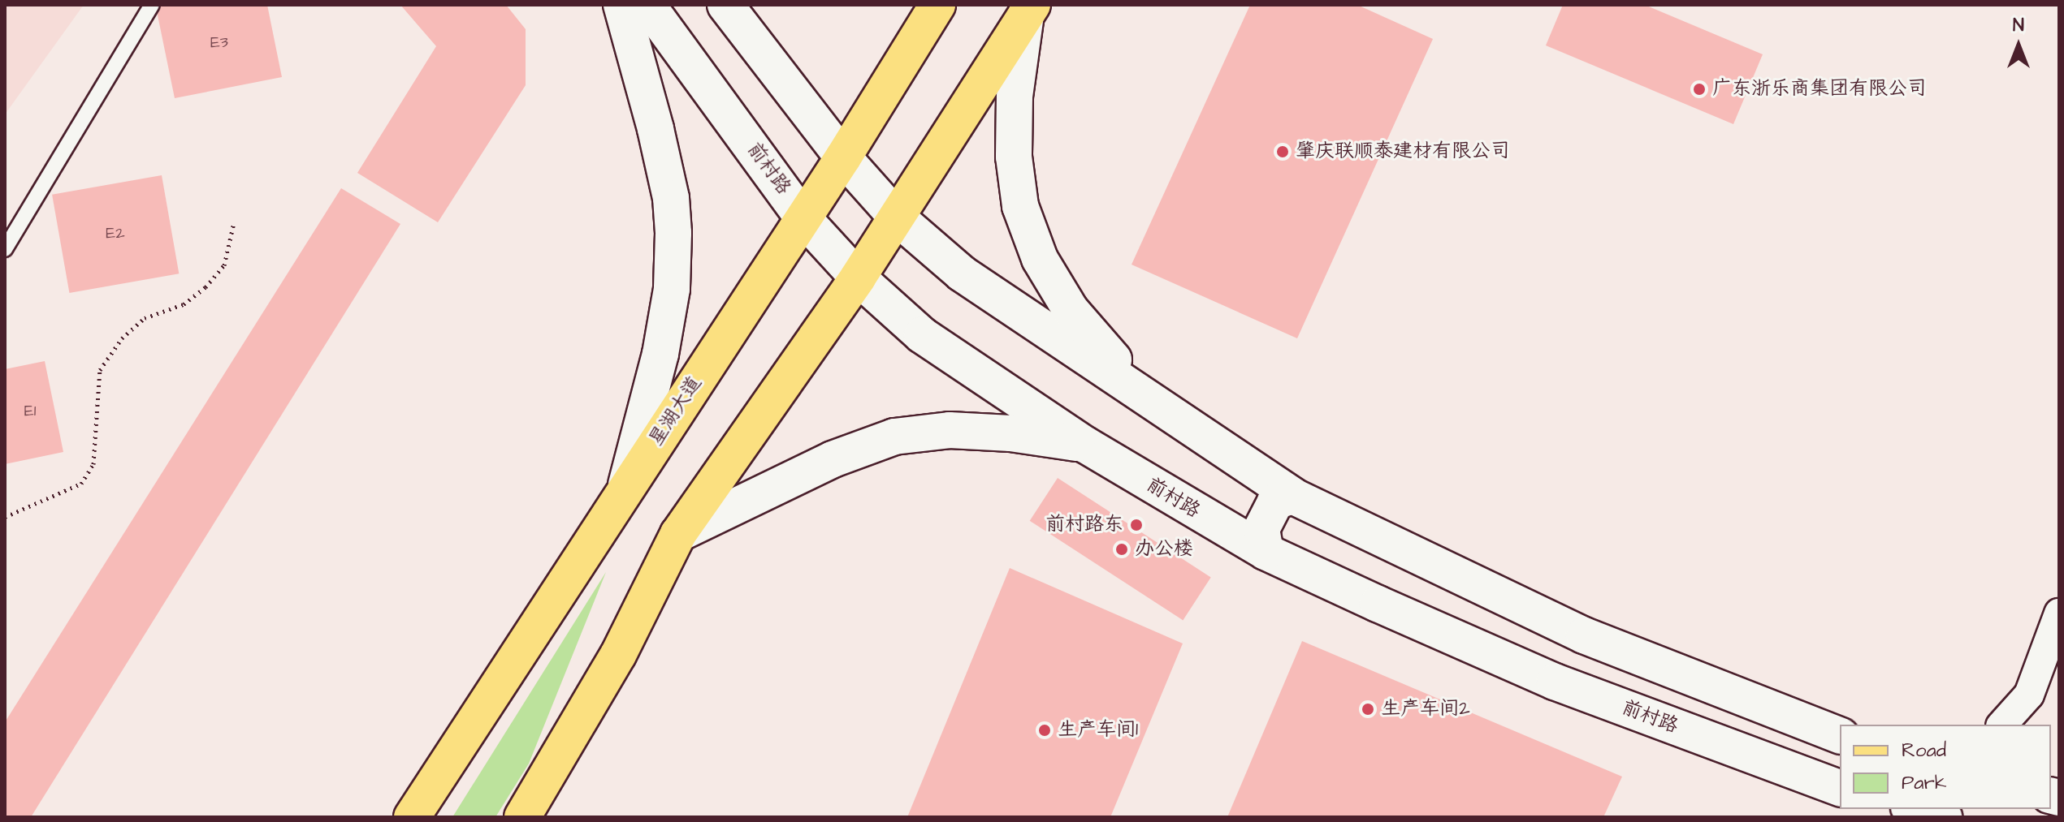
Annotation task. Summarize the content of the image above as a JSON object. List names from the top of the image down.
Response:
{
  "streets": {
    "main road": ["前村路", "星湖大道"]
  },
  "crossings": [
    ["前村路", "星湖大道"]
  ],
  "places": [
    "广东浙乐商集团有限公司",
    "肇庆联顺泰建材有限公司",
    "前村路东",
    "办公楼",
    "生产车间2",
    "生产车间1"
  ],
  "house_numbers": ["E3", "E2", "E1"],
  "legend": ["Road", "Park"],
  "north": "top"
}
